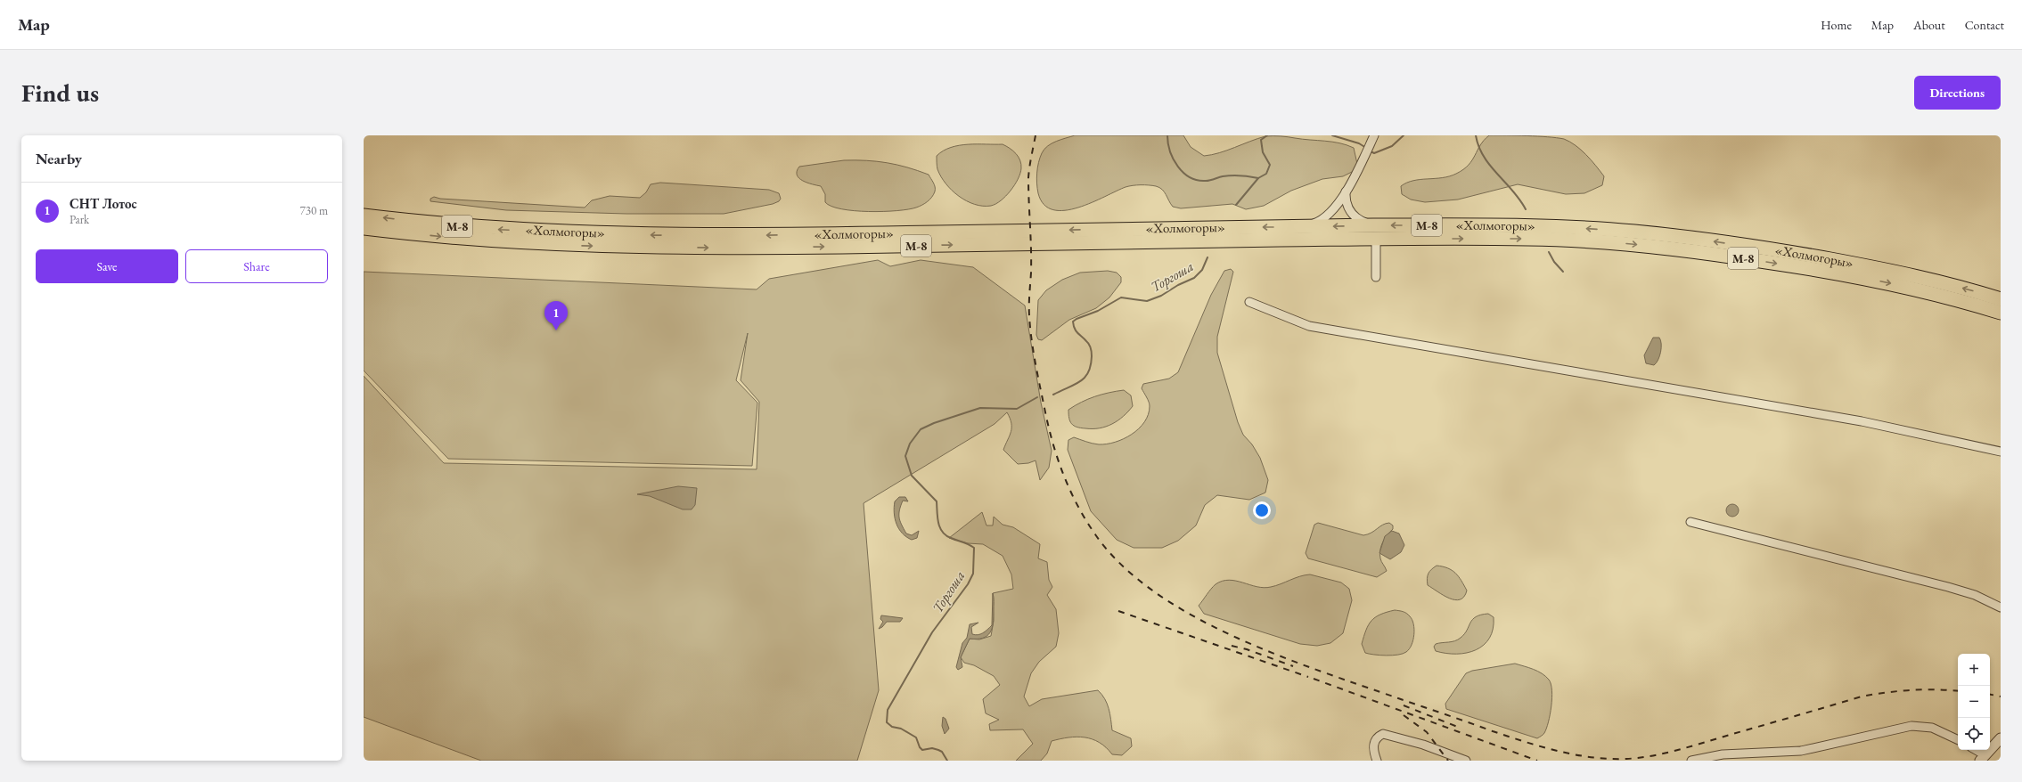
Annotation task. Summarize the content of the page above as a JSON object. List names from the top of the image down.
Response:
{
  "streets": {
    "highway": ["М-8", "«Холмогоры»"]
  },
  "water": ["Торгоша"],
  "page": {
    "header": "Map",
    "nav": [
      "Home",
      "Map",
      "About",
      "Contact"
    ],
    "buttons": [
      "Directions",
      ["Save", "Share"]
    ],
    "title": "Find us",
    "heading": "Nearby",
    "list": [
      {
        "mark": "1",
        "name": "СНТ Лотос",
        "note": "Park",
        "value": "730 m"
      }
    ],
    "pins": "1",
    "map_buttons": ["+", "−"]
  }
}
